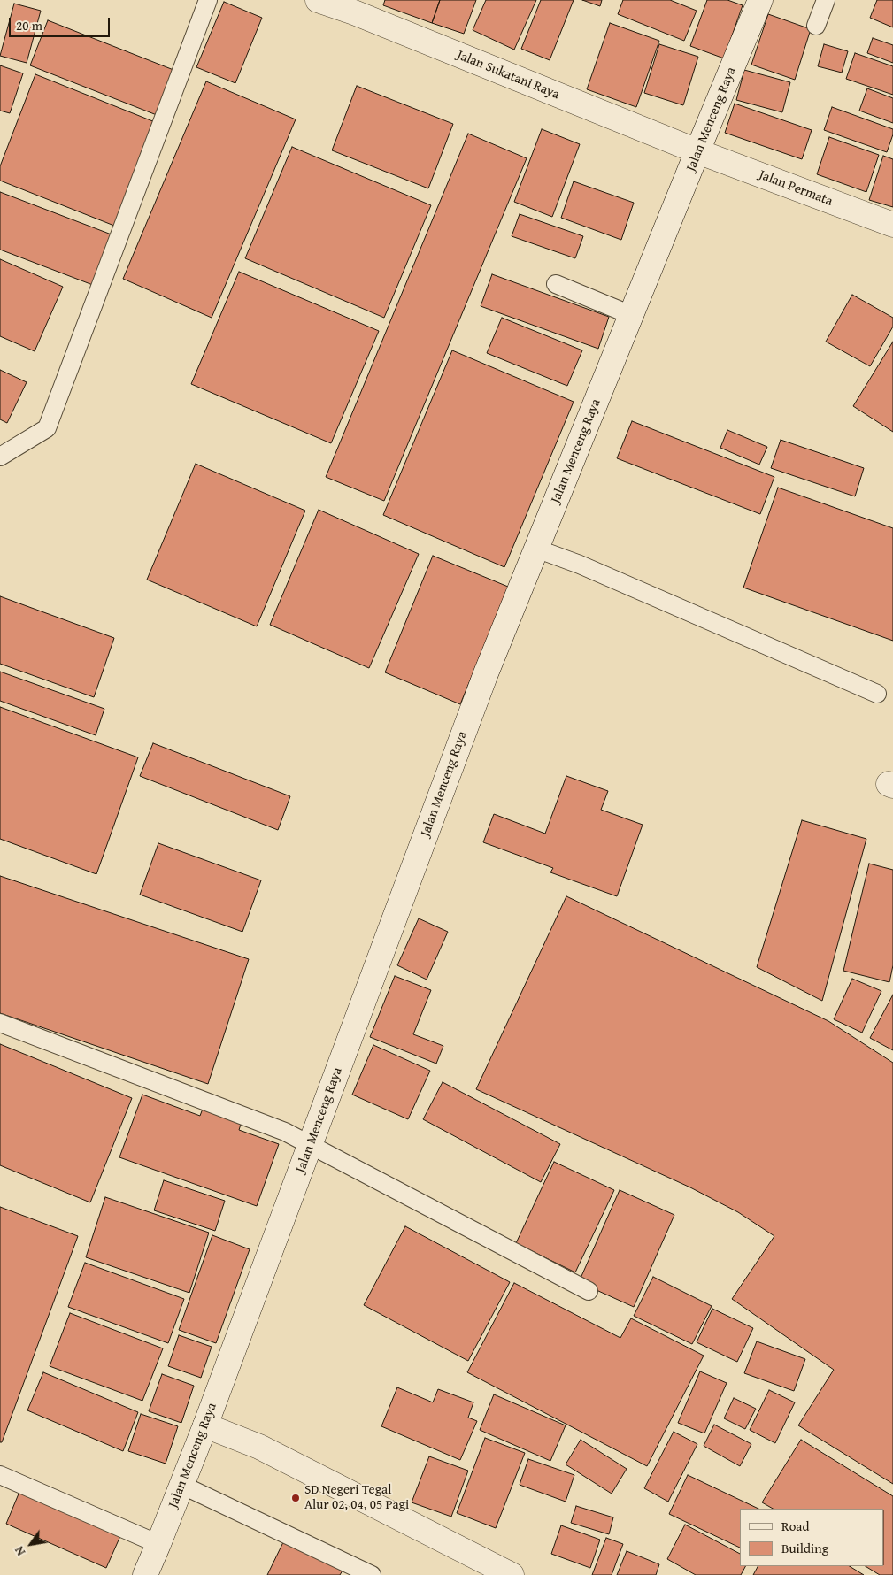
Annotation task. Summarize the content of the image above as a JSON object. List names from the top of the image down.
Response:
{
  "streets": {
    "street": ["Jalan Sukatani Raya", "Jalan Menceng Raya", "Jalan Permata"]
  },
  "crossings": [
    ["Jalan Sukatani Raya", "Jalan Menceng Raya"],
    ["Jalan Sukatani Raya", "Jalan Permata"],
    ["Jalan Menceng Raya", "Jalan Permata"]
  ],
  "places": ["SD Negeri Tegal Alur 02, 04, 05 Pagi"],
  "legend": ["Road", "Building"],
  "scale_bar": "20 m",
  "north": "bottom left"
}
